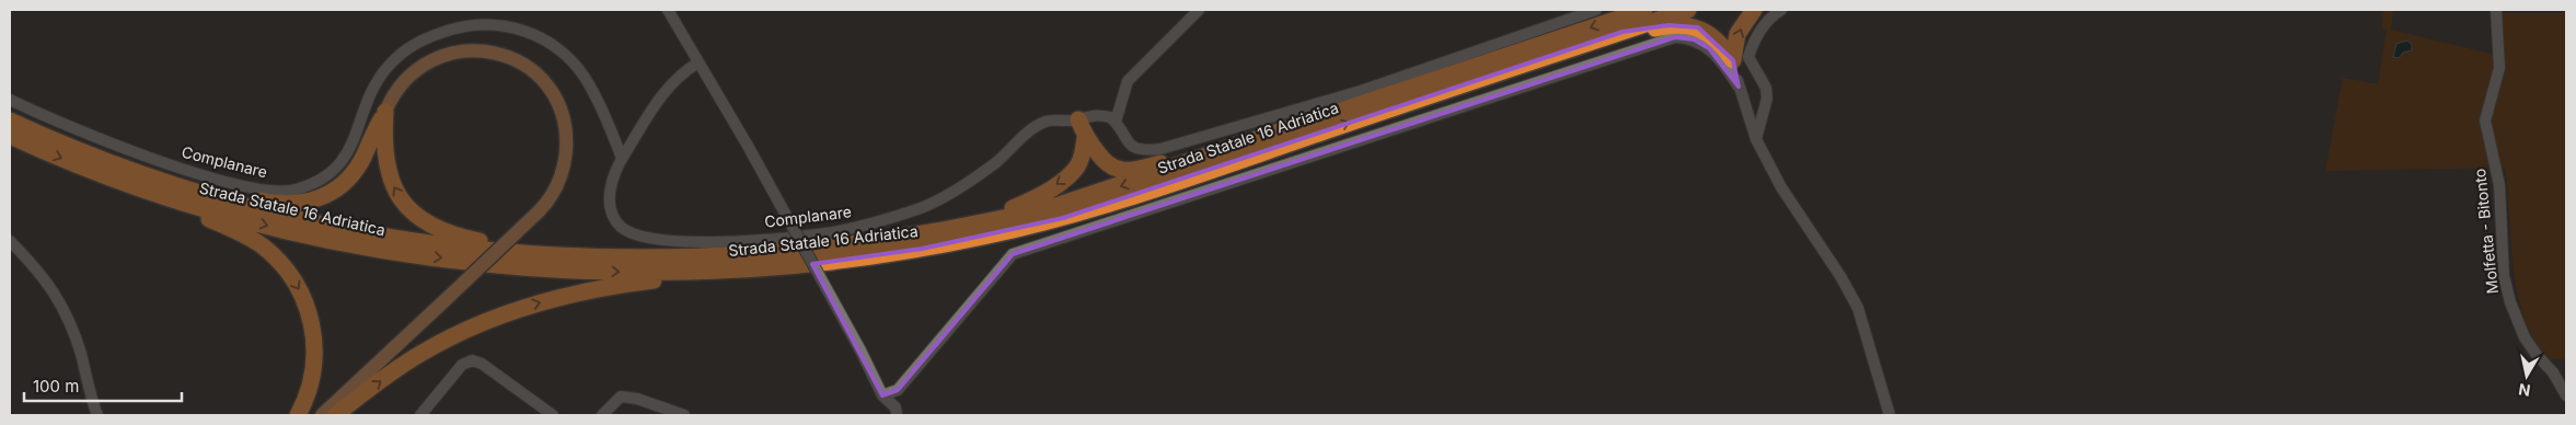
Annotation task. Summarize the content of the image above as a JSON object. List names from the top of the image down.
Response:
{
  "streets": {
    "highway": ["Strada Statale 16 Adriatica"],
    "street": ["Complanare", "Molfetta - Bitonto"]
  },
  "scale_bar": "100 m",
  "north": "bottom"
}
